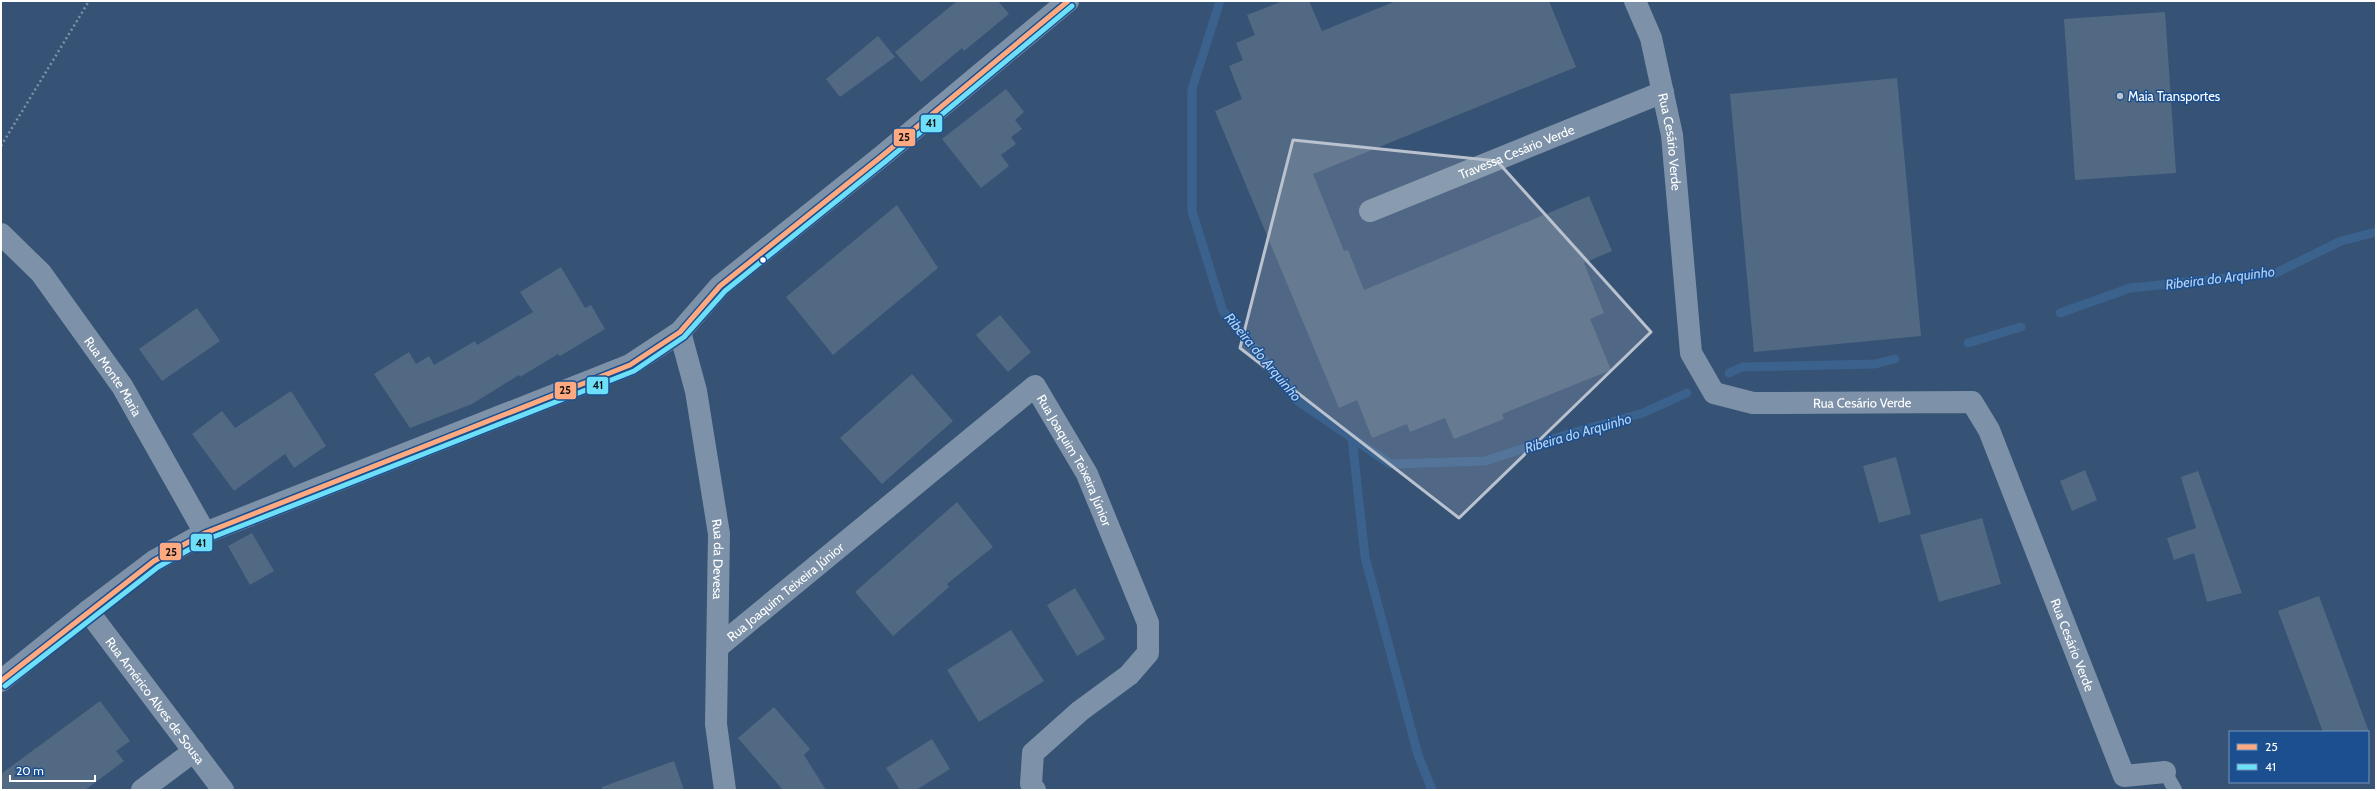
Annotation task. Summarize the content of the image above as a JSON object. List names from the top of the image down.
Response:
{
  "streets": {
    "street": [
      "Rua Cesário Verde",
      "Travessa Cesário Verde",
      "Rua Monte Maria",
      "Rua Joaquim Teixeira Júnior",
      "Rua da Devesa",
      "Rua Américo Alves de Sousa"
    ]
  },
  "crossings": [
    ["Rua Cesário Verde", "Travessa Cesário Verde"],
    ["Rua Joaquim Teixeira Júnior", "Rua da Devesa"]
  ],
  "water": ["Ribeira do Arquinho"],
  "places": ["Maia Transportes"],
  "lines": ["transit line 25", "transit line 41"],
  "legend": ["25", "41"],
  "scale_bar": "20 m"
}
